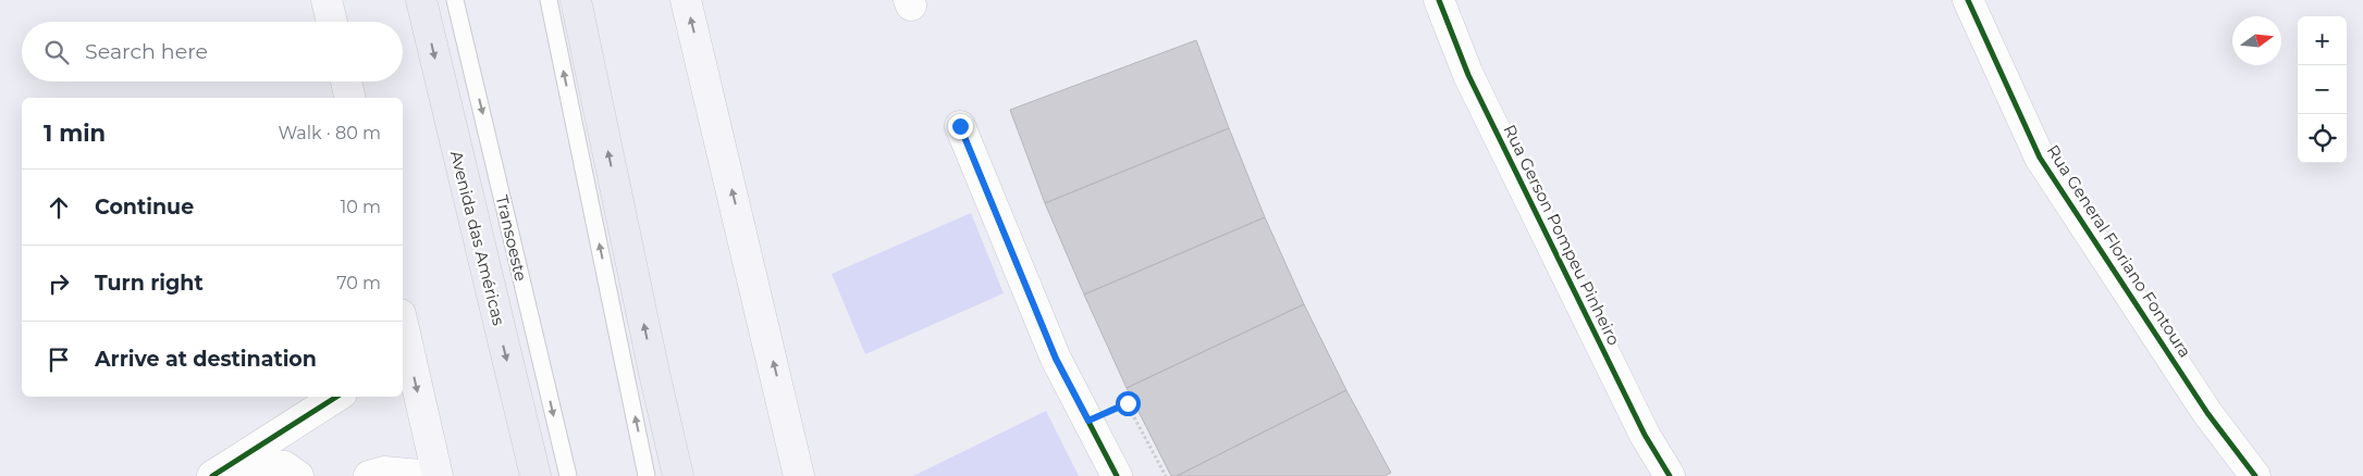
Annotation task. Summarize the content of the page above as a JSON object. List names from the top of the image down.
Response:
{
  "streets": {
    "highway": ["Avenida das Américas"],
    "street": ["Rua Gerson Pompeu Pinheiro", "Rua General Floriano Fontoura"],
    "lane": ["Transoeste"]
  },
  "north": "right",
  "page": {
    "map_buttons": ["+", "−"],
    "search": "Search here",
    "heading": ["1 min", "Walk · 80 m"],
    "list": [
      ["Continue", "10 m"],
      ["Turn right", "70 m"],
      "Arrive at destination"
    ]
  }
}
